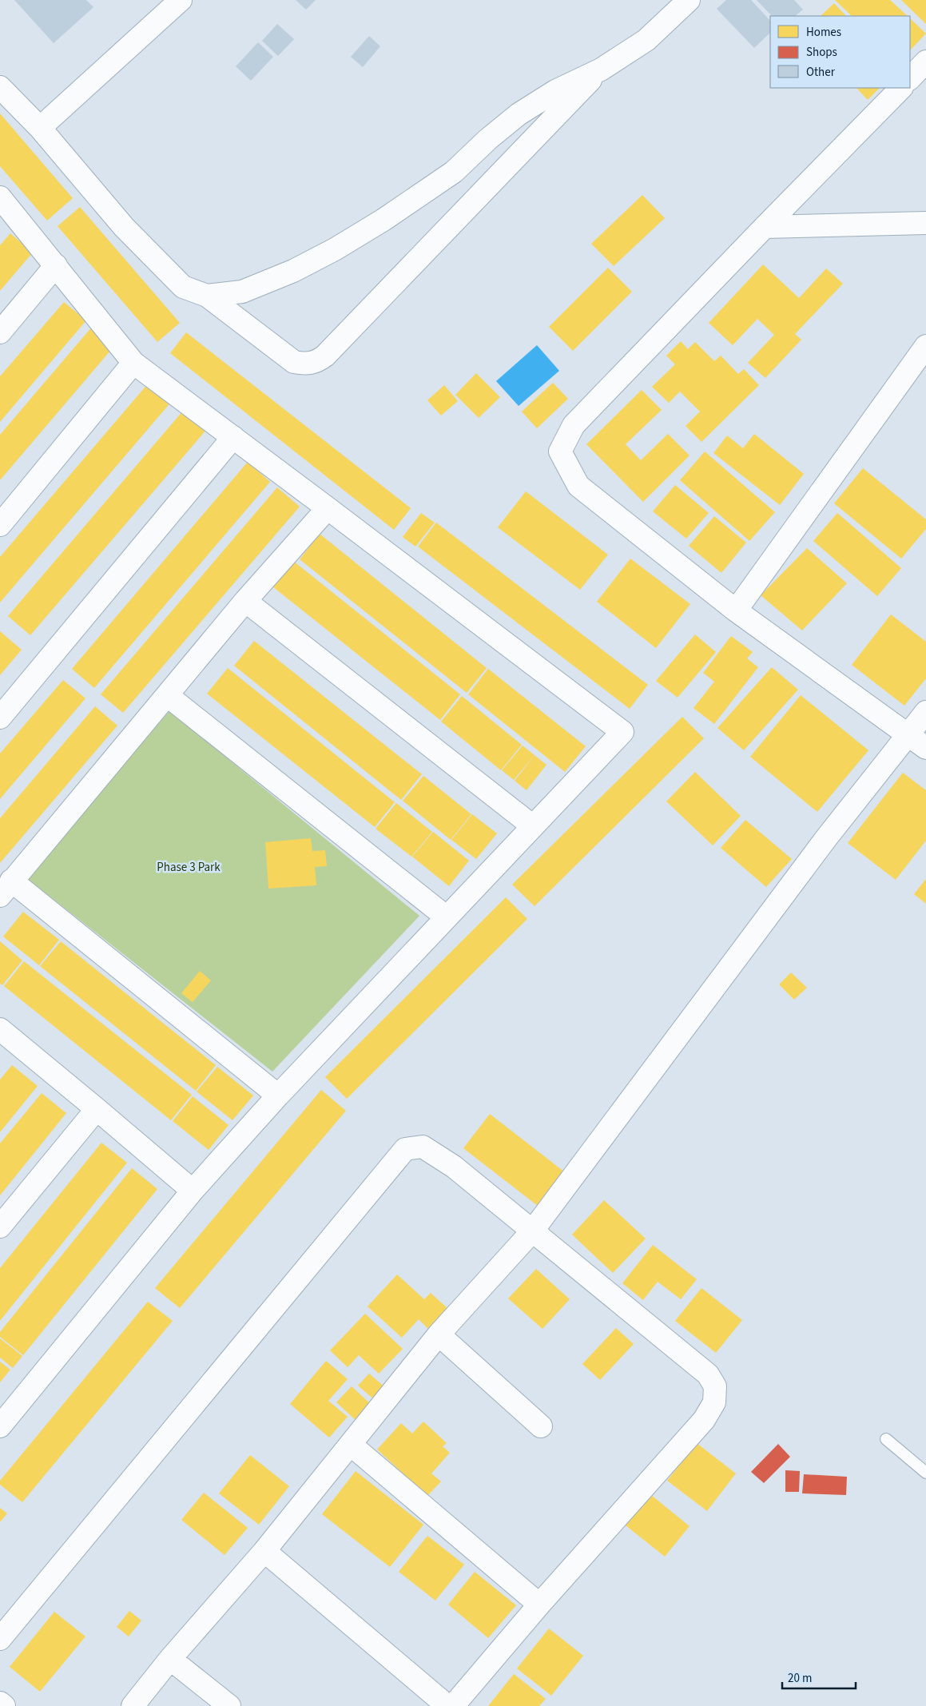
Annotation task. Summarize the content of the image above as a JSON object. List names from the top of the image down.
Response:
{
  "parks": ["Phase 3 Park"],
  "legend": ["Homes", "Shops", "Other"],
  "scale_bar": "20 m"
}
